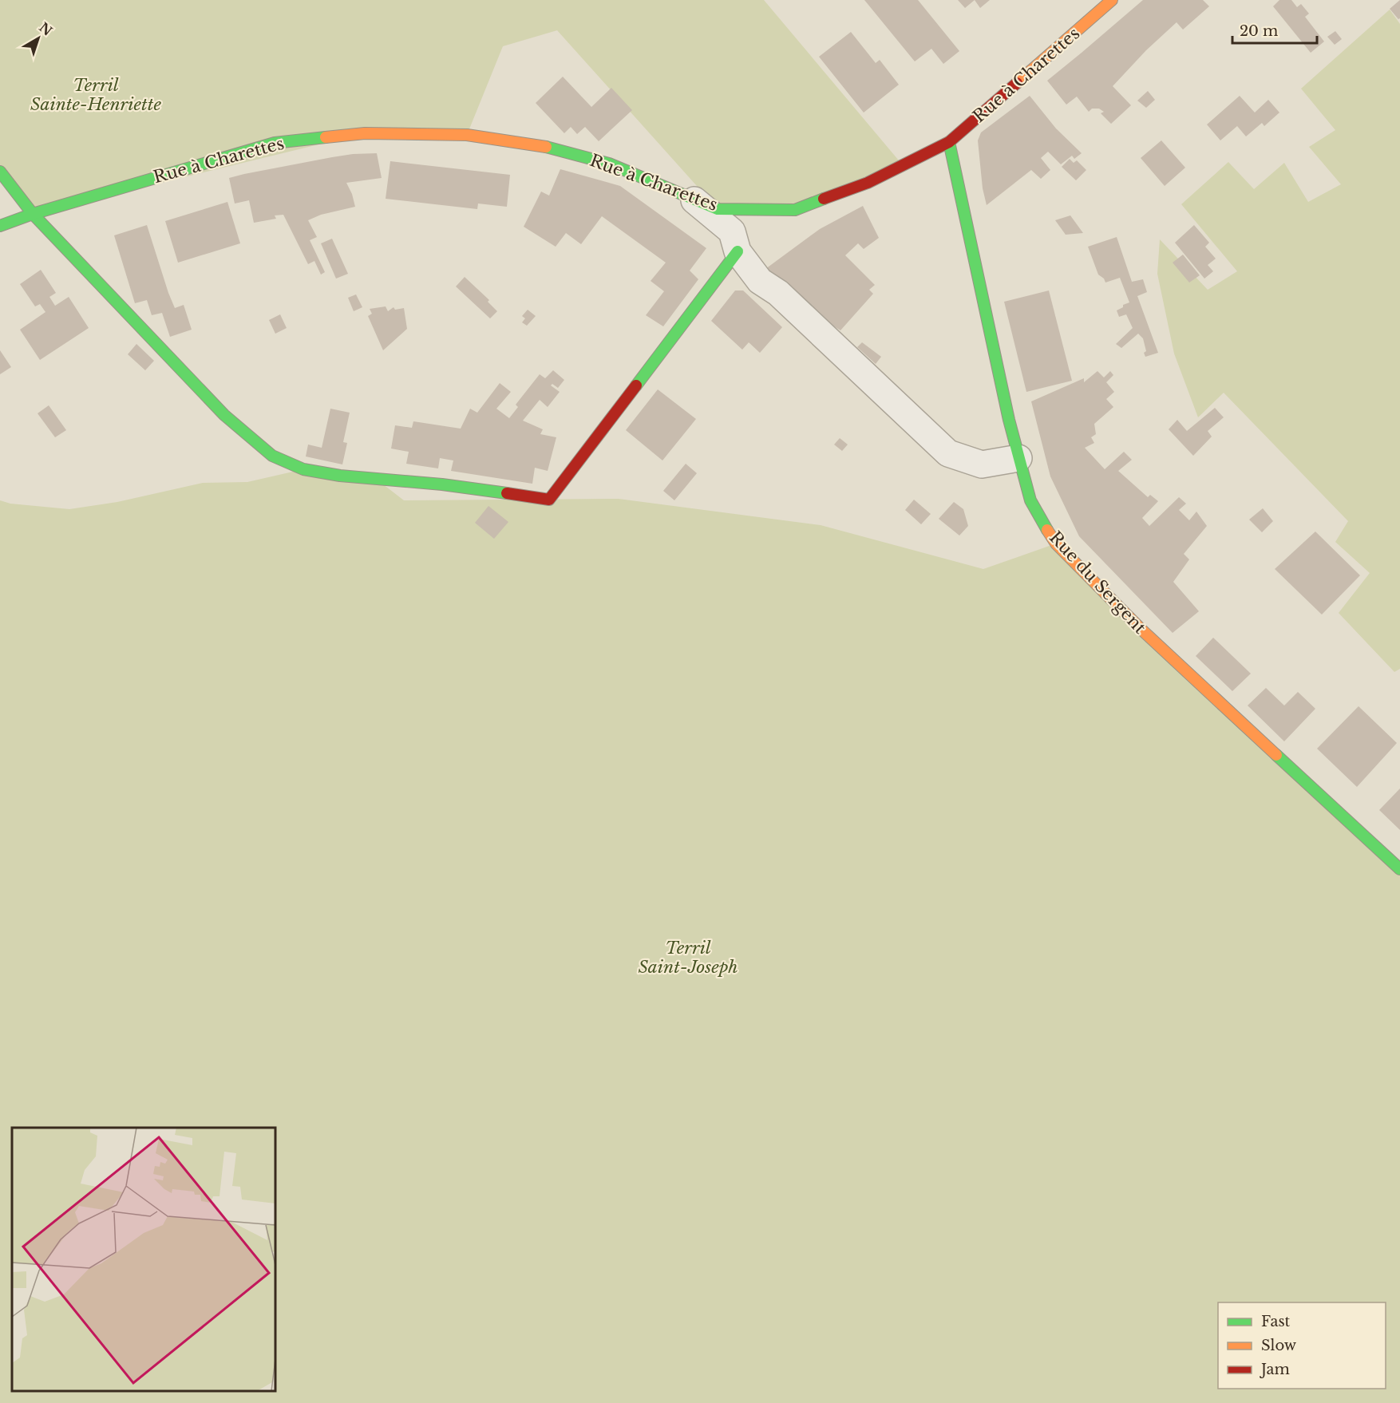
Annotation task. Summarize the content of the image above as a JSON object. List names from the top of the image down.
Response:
{
  "streets": {
    "street": ["Rue à Charettes", "Rue du Sergent"]
  },
  "crossings": [
    ["Rue à Charettes", "Rue du Sergent"]
  ],
  "parks": ["Terril Sainte-Henriette", "Terril Saint-Joseph"],
  "legend": ["Fast", "Slow", "Jam"],
  "scale_bar": "20 m",
  "north": "top right"
}
